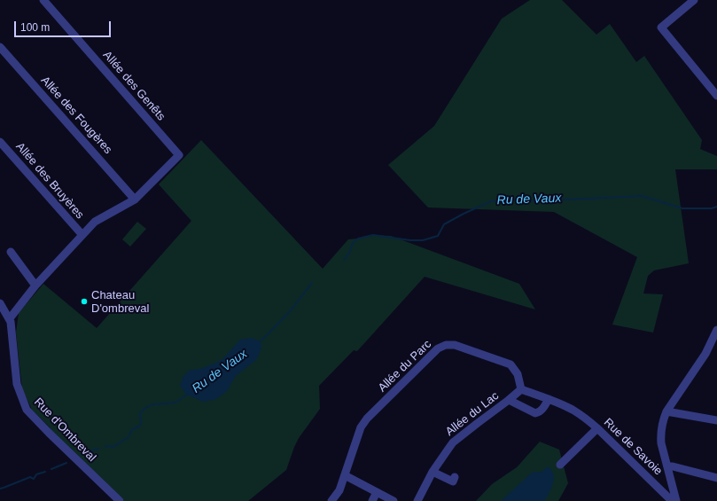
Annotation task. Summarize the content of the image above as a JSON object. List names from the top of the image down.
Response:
{
  "streets": {
    "street": [
      "Allée des Genêts",
      "Allée des Fougères",
      "Allée des Bruyères",
      "Allée du Parc",
      "Allée du Lac",
      "Rue d'Ombreval",
      "Rue de Savoie"
    ]
  },
  "crossings": [
    ["Allée des Genêts", "Allée des Fougères"],
    ["Allée du Parc", "Allée du Lac"],
    ["Allée du Lac", "Rue de Savoie"]
  ],
  "water": ["Ru de Vaux"],
  "places": ["Chateau D'ombreval"],
  "scale_bar": "100 m"
}
